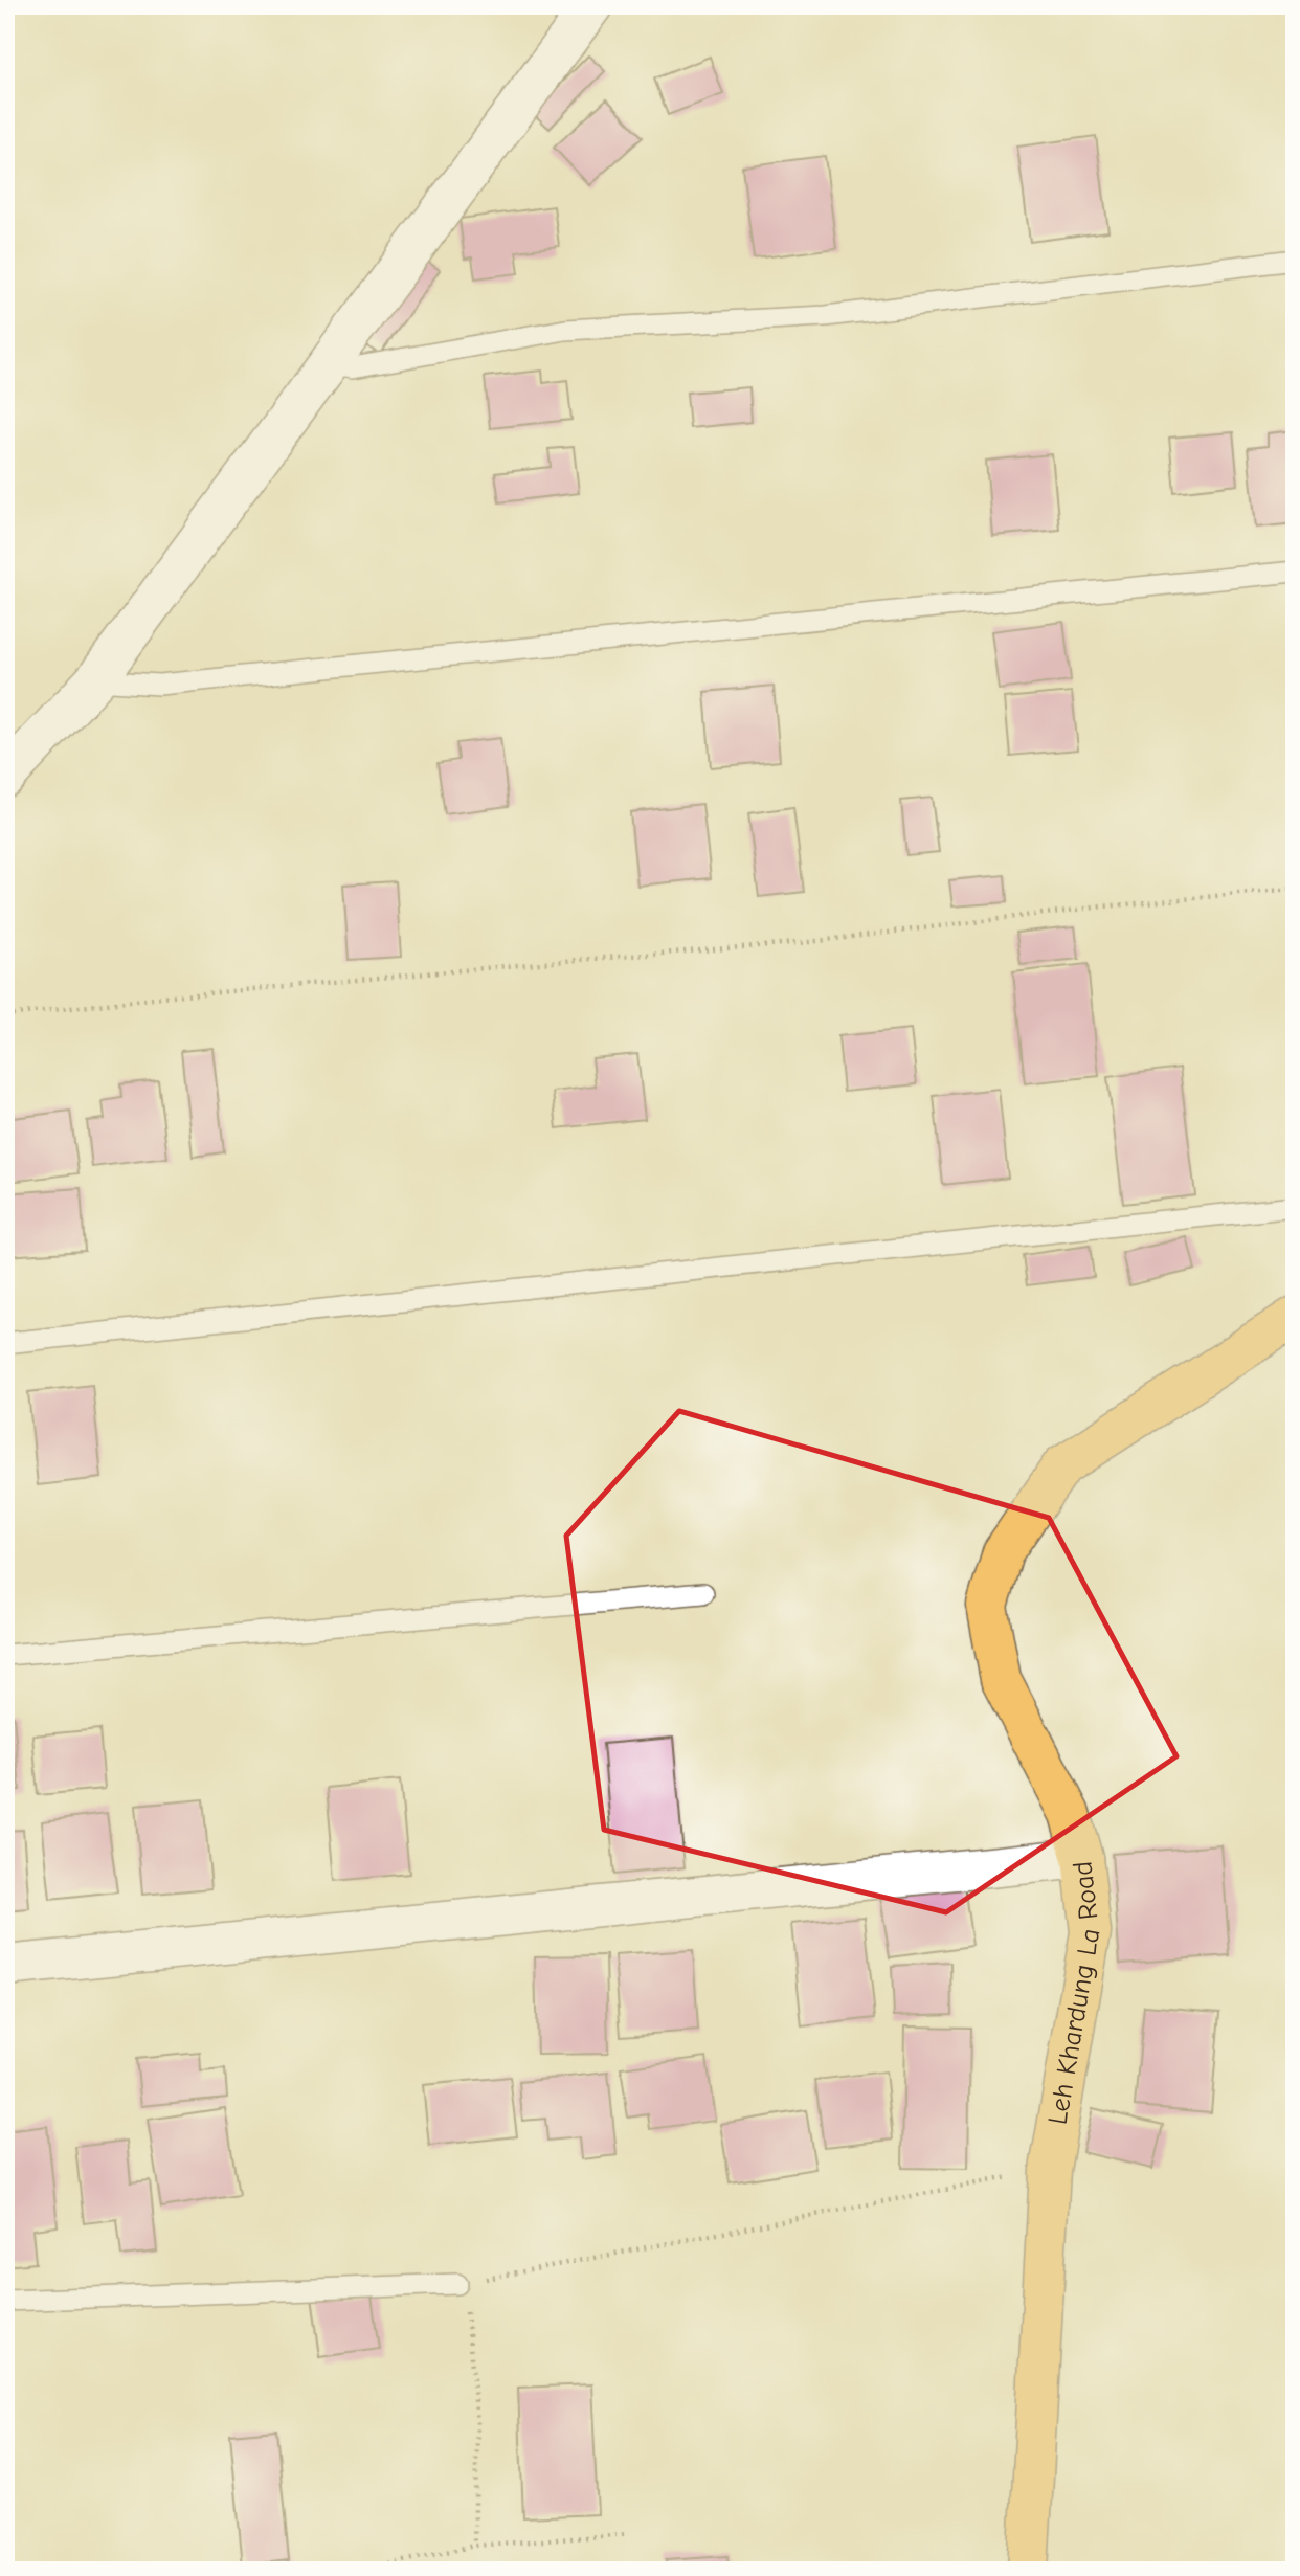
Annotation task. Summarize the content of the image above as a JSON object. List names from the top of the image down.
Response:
{
  "streets": {
    "main road": ["Leh Khardung La Road"]
  }
}
